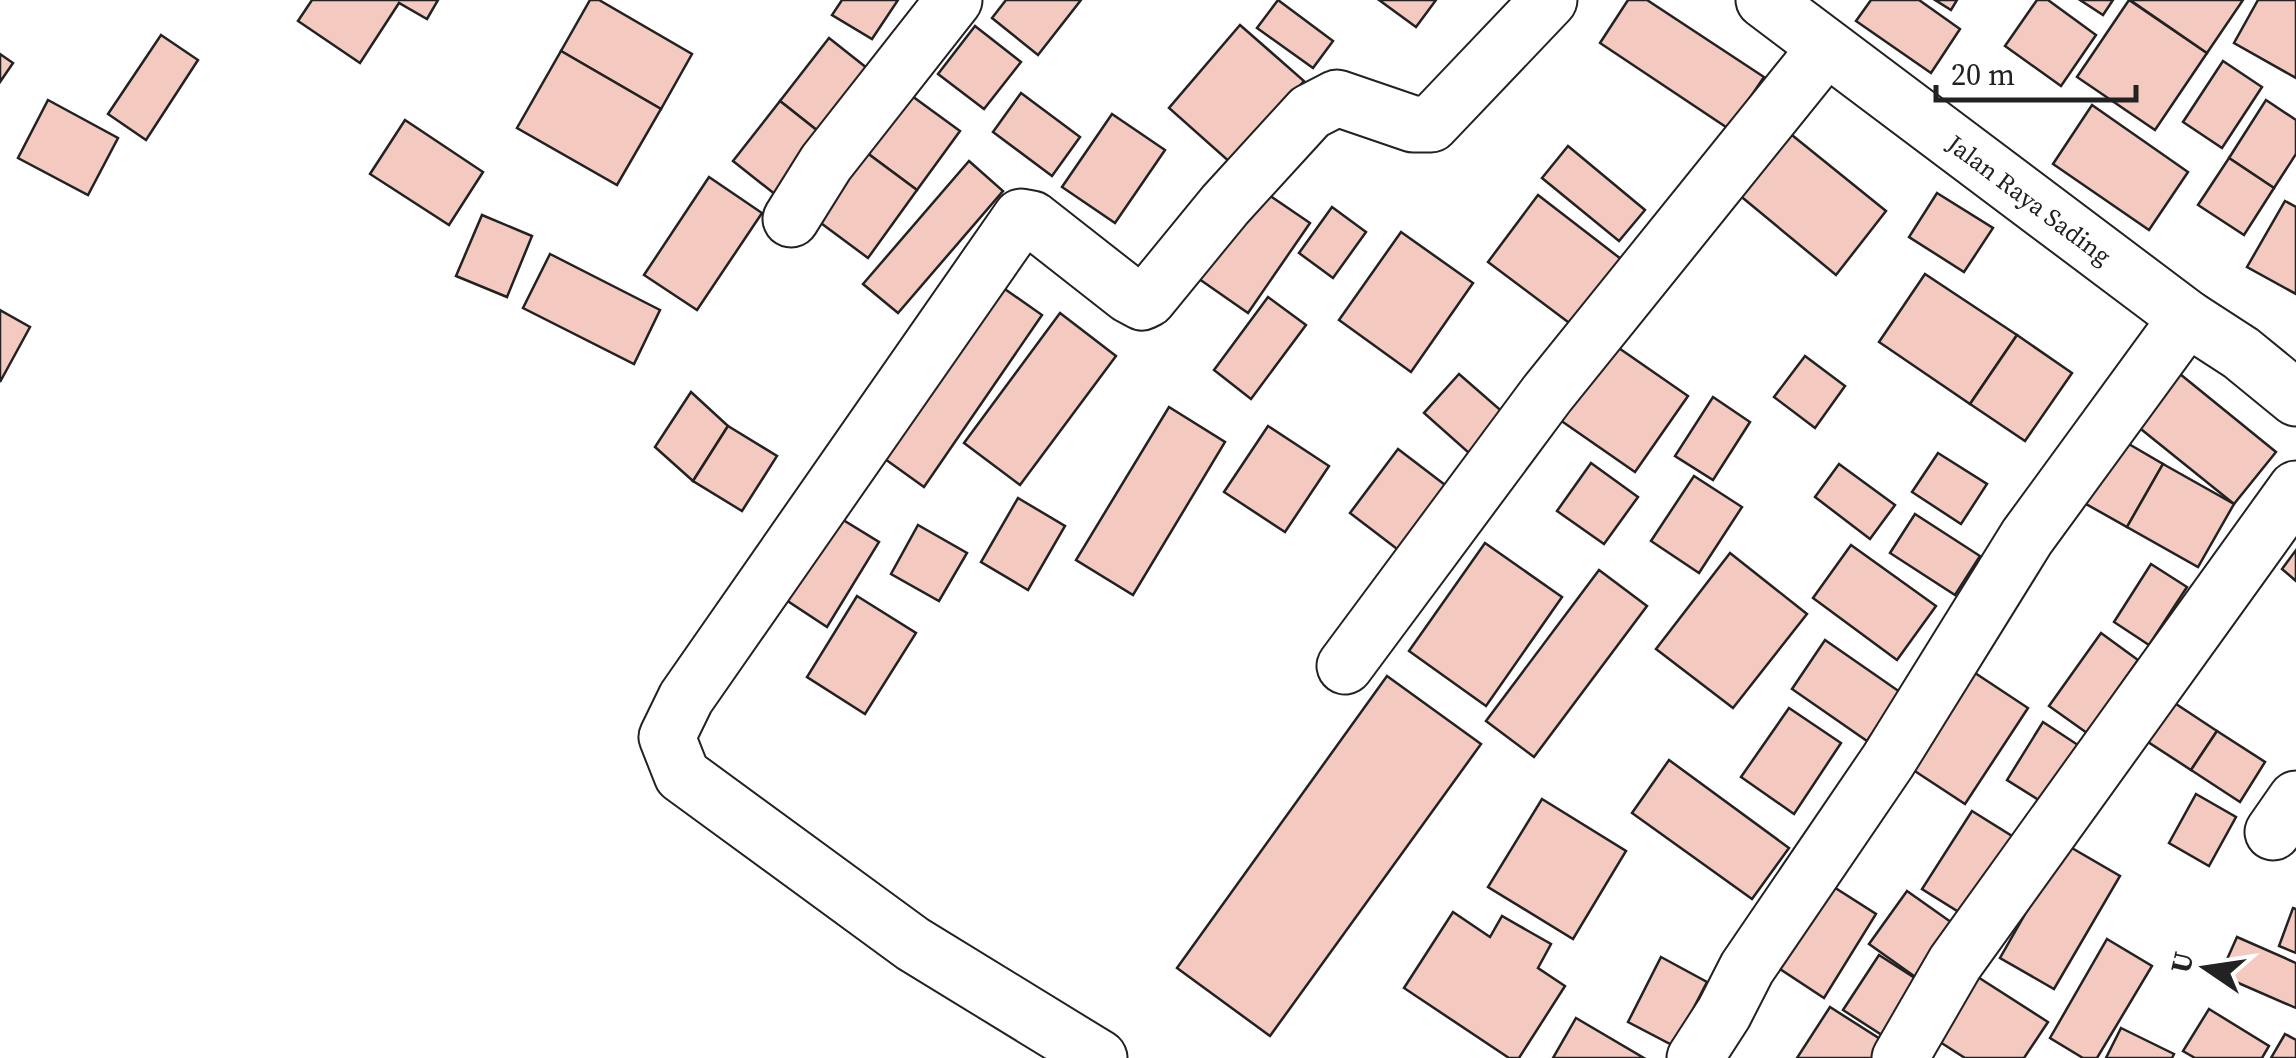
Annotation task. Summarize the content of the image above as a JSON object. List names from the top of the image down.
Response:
{
  "streets": {
    "street": ["Jalan Raya Sading"]
  },
  "scale_bar": "20 m",
  "north": "left"
}
